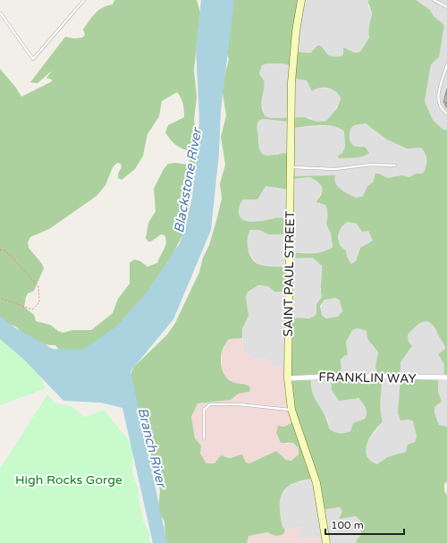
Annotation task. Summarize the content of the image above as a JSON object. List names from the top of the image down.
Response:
{
  "streets": {
    "main road": ["SAINT PAUL STREET"],
    "street": ["FRANKLIN WAY"]
  },
  "crossings": [
    ["SAINT PAUL STREET", "FRANKLIN WAY"]
  ],
  "water": ["Blackstone River", "Branch River"],
  "parks": ["High Rocks Gorge"],
  "scale_bar": "100 m"
}
